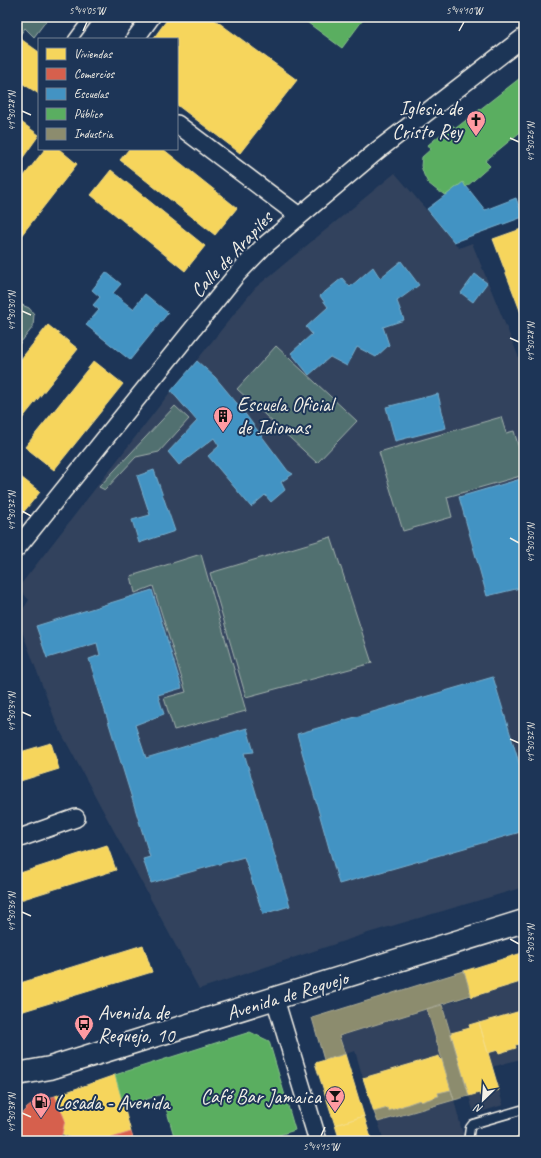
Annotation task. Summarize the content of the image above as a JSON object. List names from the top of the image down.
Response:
{
  "streets": {
    "main road": ["Avenida de Requejo"],
    "street": ["Calle de Arapiles"]
  },
  "places": {
    "church": ["Iglesia de Cristo Rey"],
    "building": ["Escuela Oficial de Idiomas"],
    "bus stop": ["Avenida de Requejo, 10"],
    "bar": ["Café Bar Jamaica"],
    "fuel station": ["Losada - Avenida"]
  },
  "legend": [
    "Viviendas",
    "Comercios",
    "Escuelas",
    "Público",
    "Industria"
  ],
  "north": "bottom left",
  "coordinates": [
    "5°44'05\"W",
    "5°44'10\"W",
    "41°30'28\"N",
    "41°30'26\"N",
    "41°30'30\"N",
    "41°30'32\"N",
    "41°30'34\"N",
    "41°30'36\"N",
    "41°30'38\"N",
    "5°44'15\"W"
  ]
}
